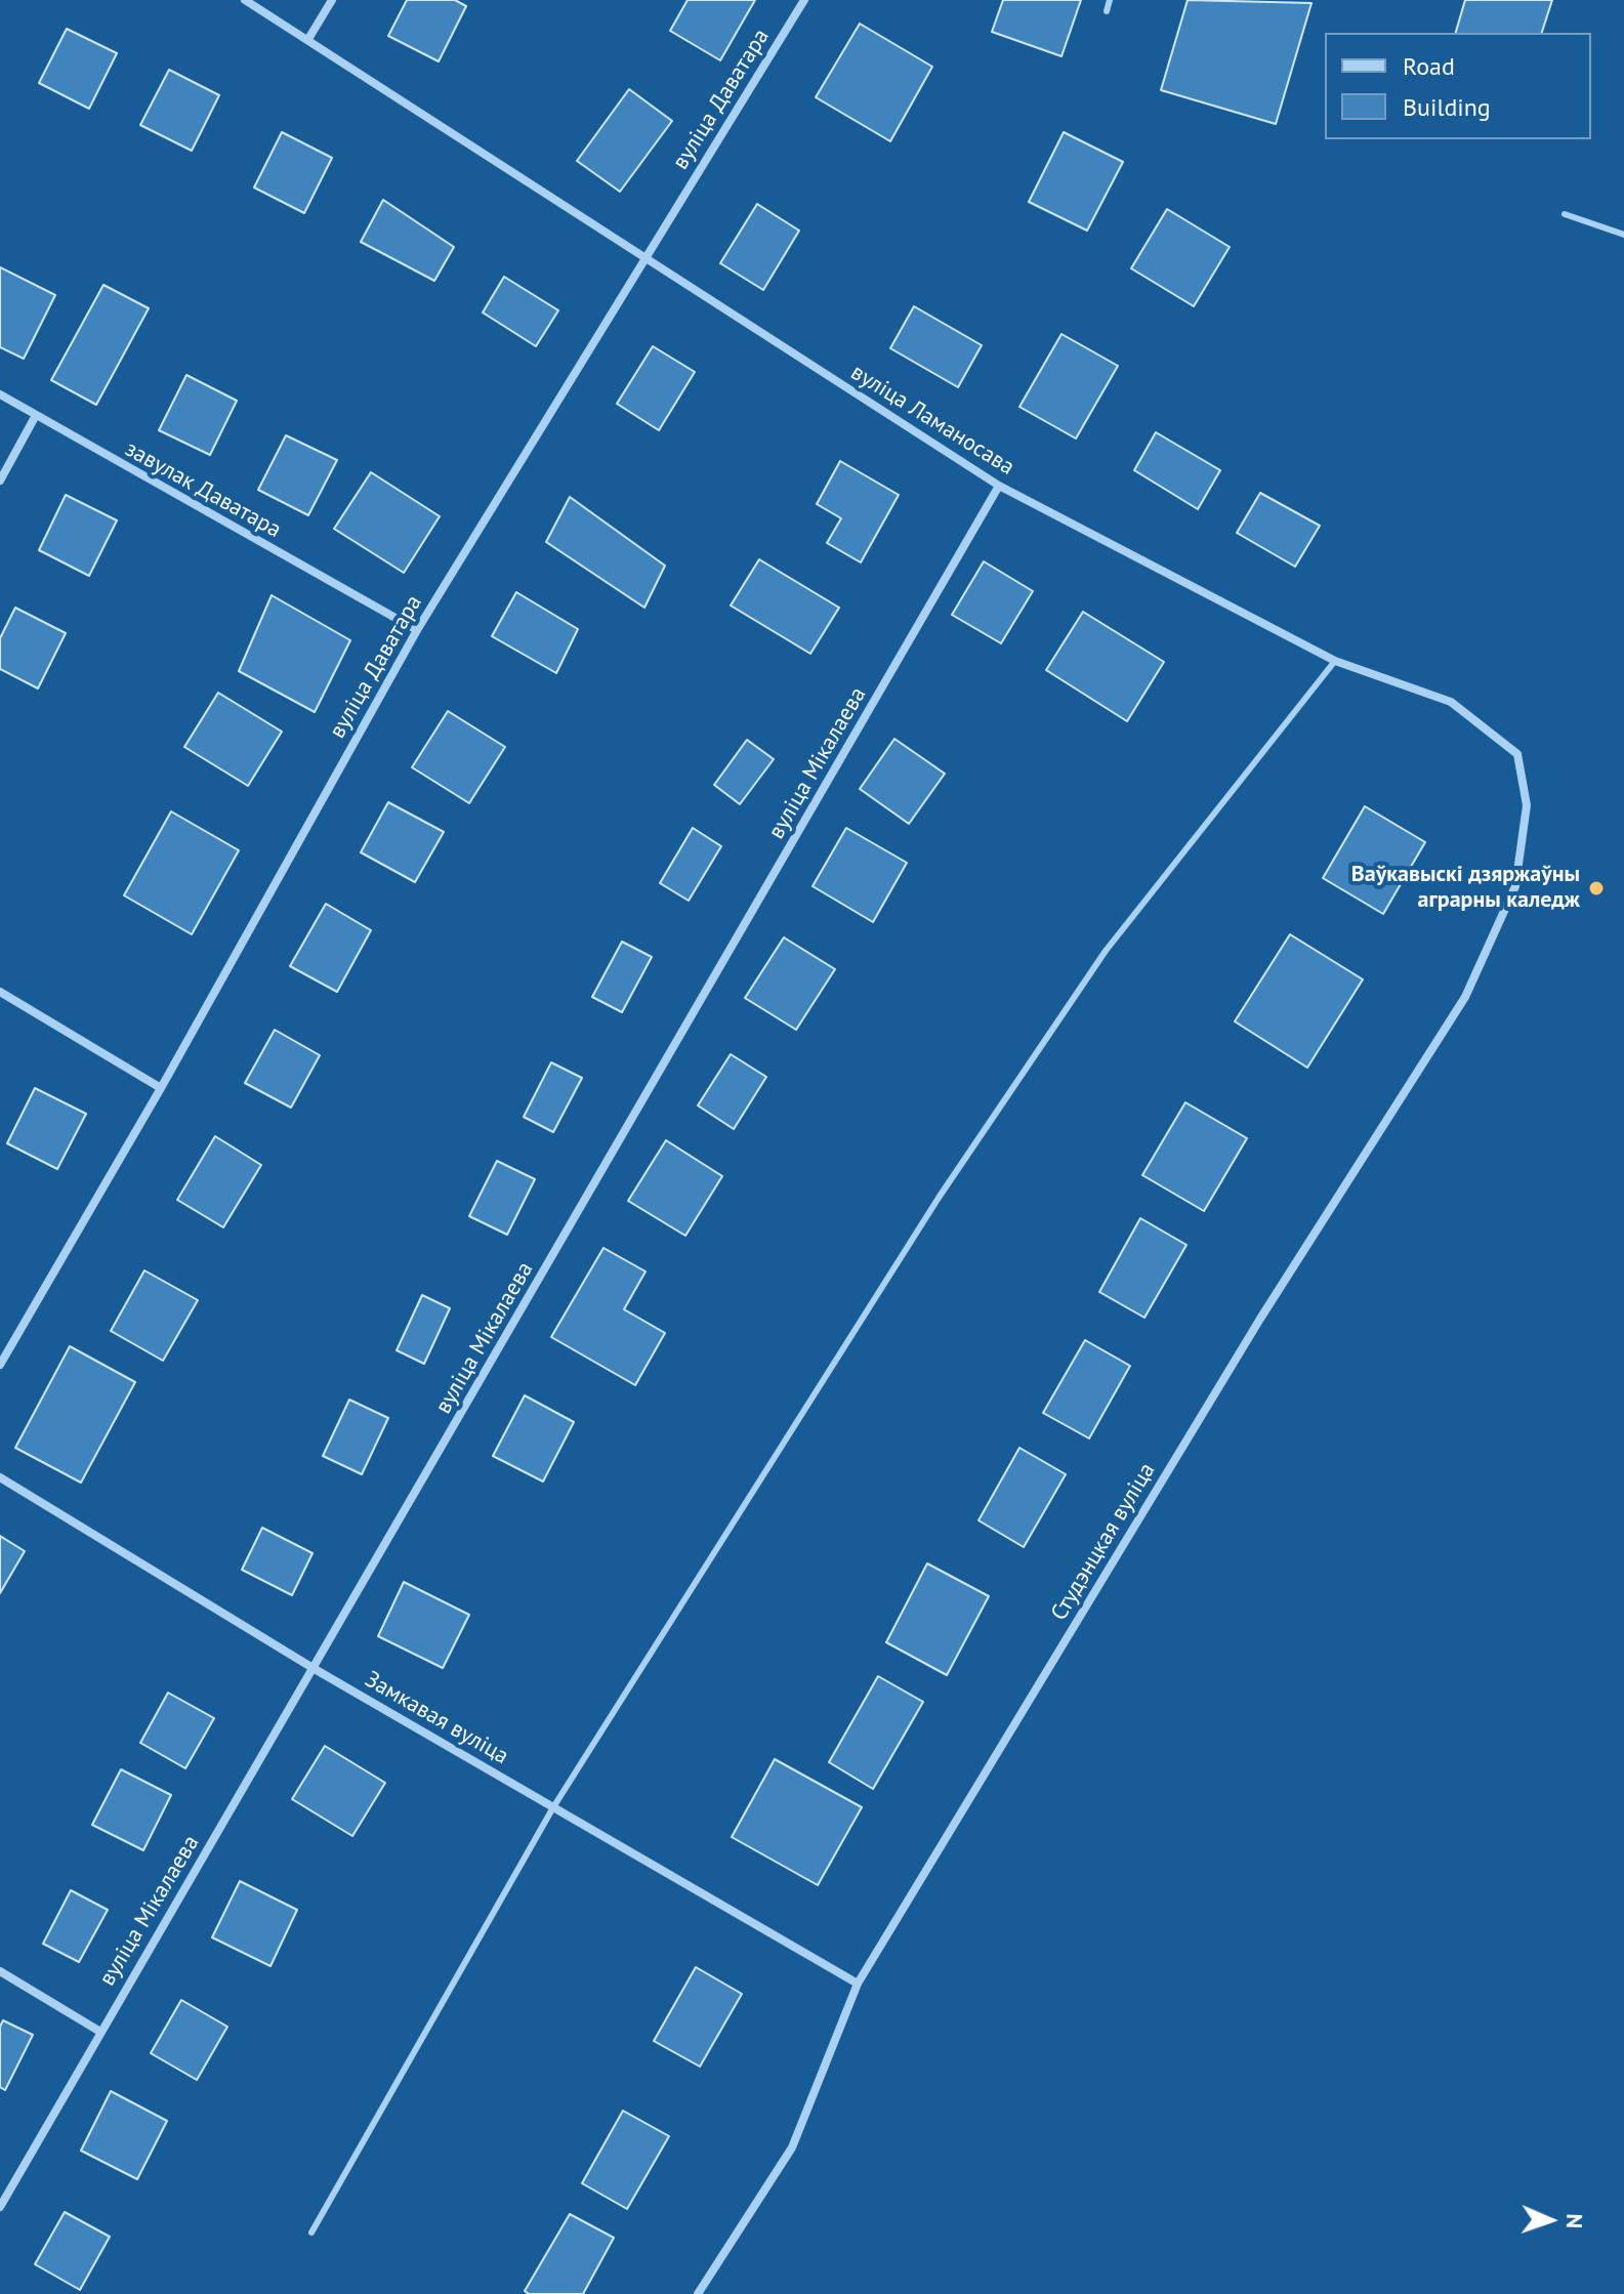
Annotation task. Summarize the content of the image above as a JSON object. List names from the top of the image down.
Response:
{
  "streets": {
    "street": [
      "вуліца Даватара",
      "вуліца Ламаносава",
      "завулак Даватара",
      "вуліца Мікалаева",
      "Студэнцкая вуліца",
      "Замкавая вуліца"
    ]
  },
  "crossings": [
    ["вуліца Даватара", "вуліца Ламаносава"],
    ["вуліца Даватара", "завулак Даватара"],
    ["вуліца Ламаносава", "вуліца Мікалаева"],
    ["вуліца Ламаносава", "Студэнцкая вуліца"],
    ["вуліца Мікалаева", "Замкавая вуліца"],
    ["Студэнцкая вуліца", "Замкавая вуліца"]
  ],
  "places": ["Ваўкавыскі дзяржаўны аграрны каледж"],
  "legend": ["Road", "Building"],
  "north": "right"
}
